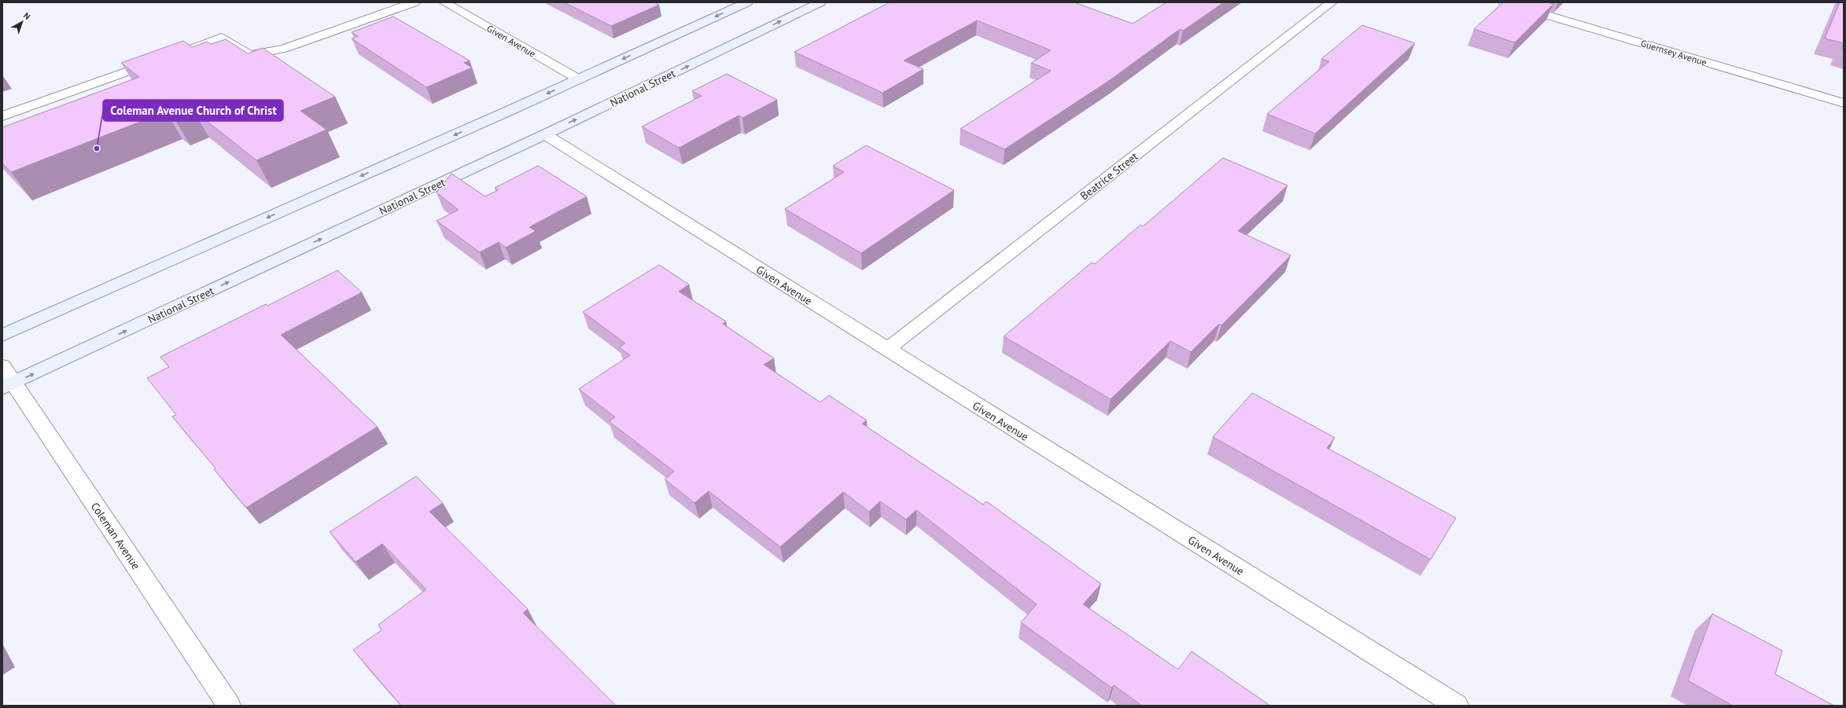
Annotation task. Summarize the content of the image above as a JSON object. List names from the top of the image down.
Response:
{
  "streets": {
    "main road": ["National Street"],
    "street": [
      "Given Avenue",
      "Guernsey Avenue",
      "Beatrice Street",
      "Coleman Avenue"
    ]
  },
  "crossings": [
    ["Given Avenue", "National Street"],
    ["Given Avenue", "Beatrice Street"],
    ["National Street", "Coleman Avenue"]
  ],
  "places": ["Coleman Avenue Church of Christ"],
  "north": "top right"
}
